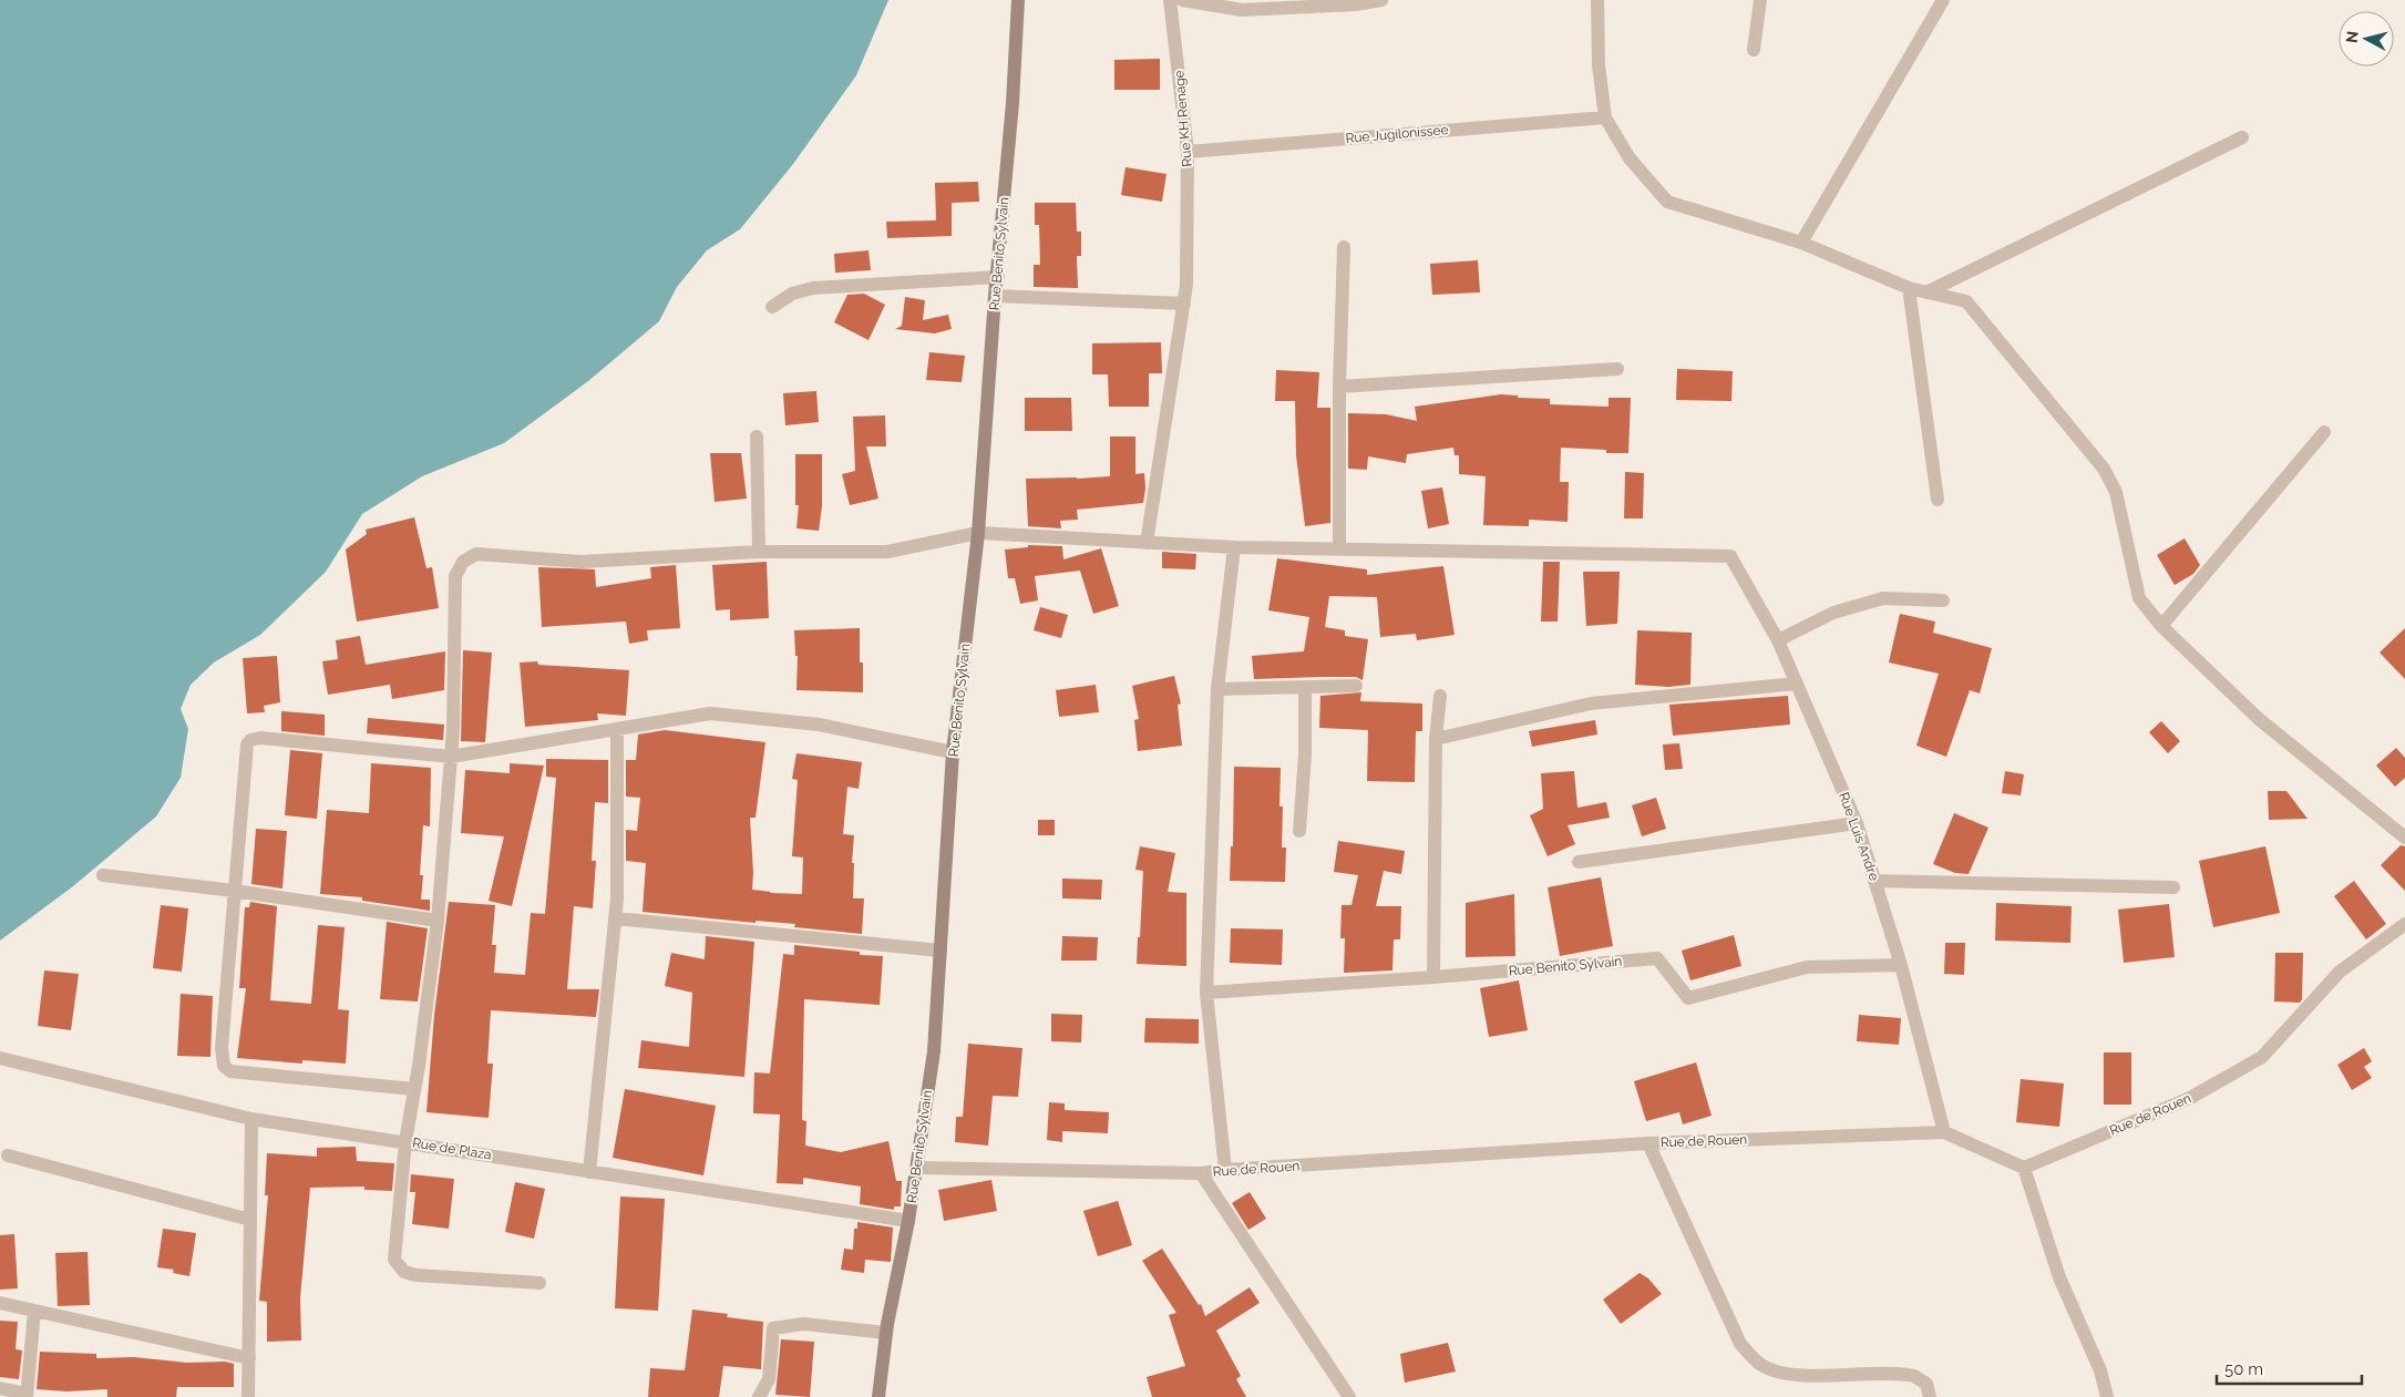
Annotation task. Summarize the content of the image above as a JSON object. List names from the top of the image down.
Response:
{
  "streets": {
    "main road": ["Rue Benito Sylvain"],
    "street": [
      "Rue KH Renage",
      "Rue Jugilonissee",
      "Rue Luis Andre",
      "Rue de Rouen",
      "Rue de Plaza"
    ]
  },
  "crossings": [
    ["Rue KH Renage", "Rue Jugilonissee"],
    ["Rue Benito Sylvain", "Rue Luis Andre"],
    ["Rue Benito Sylvain", "Rue de Rouen"],
    ["Rue Benito Sylvain", "Rue de Plaza"],
    ["Rue Luis Andre", "Rue de Rouen"]
  ],
  "scale_bar": "50 m",
  "north": "left"
}
